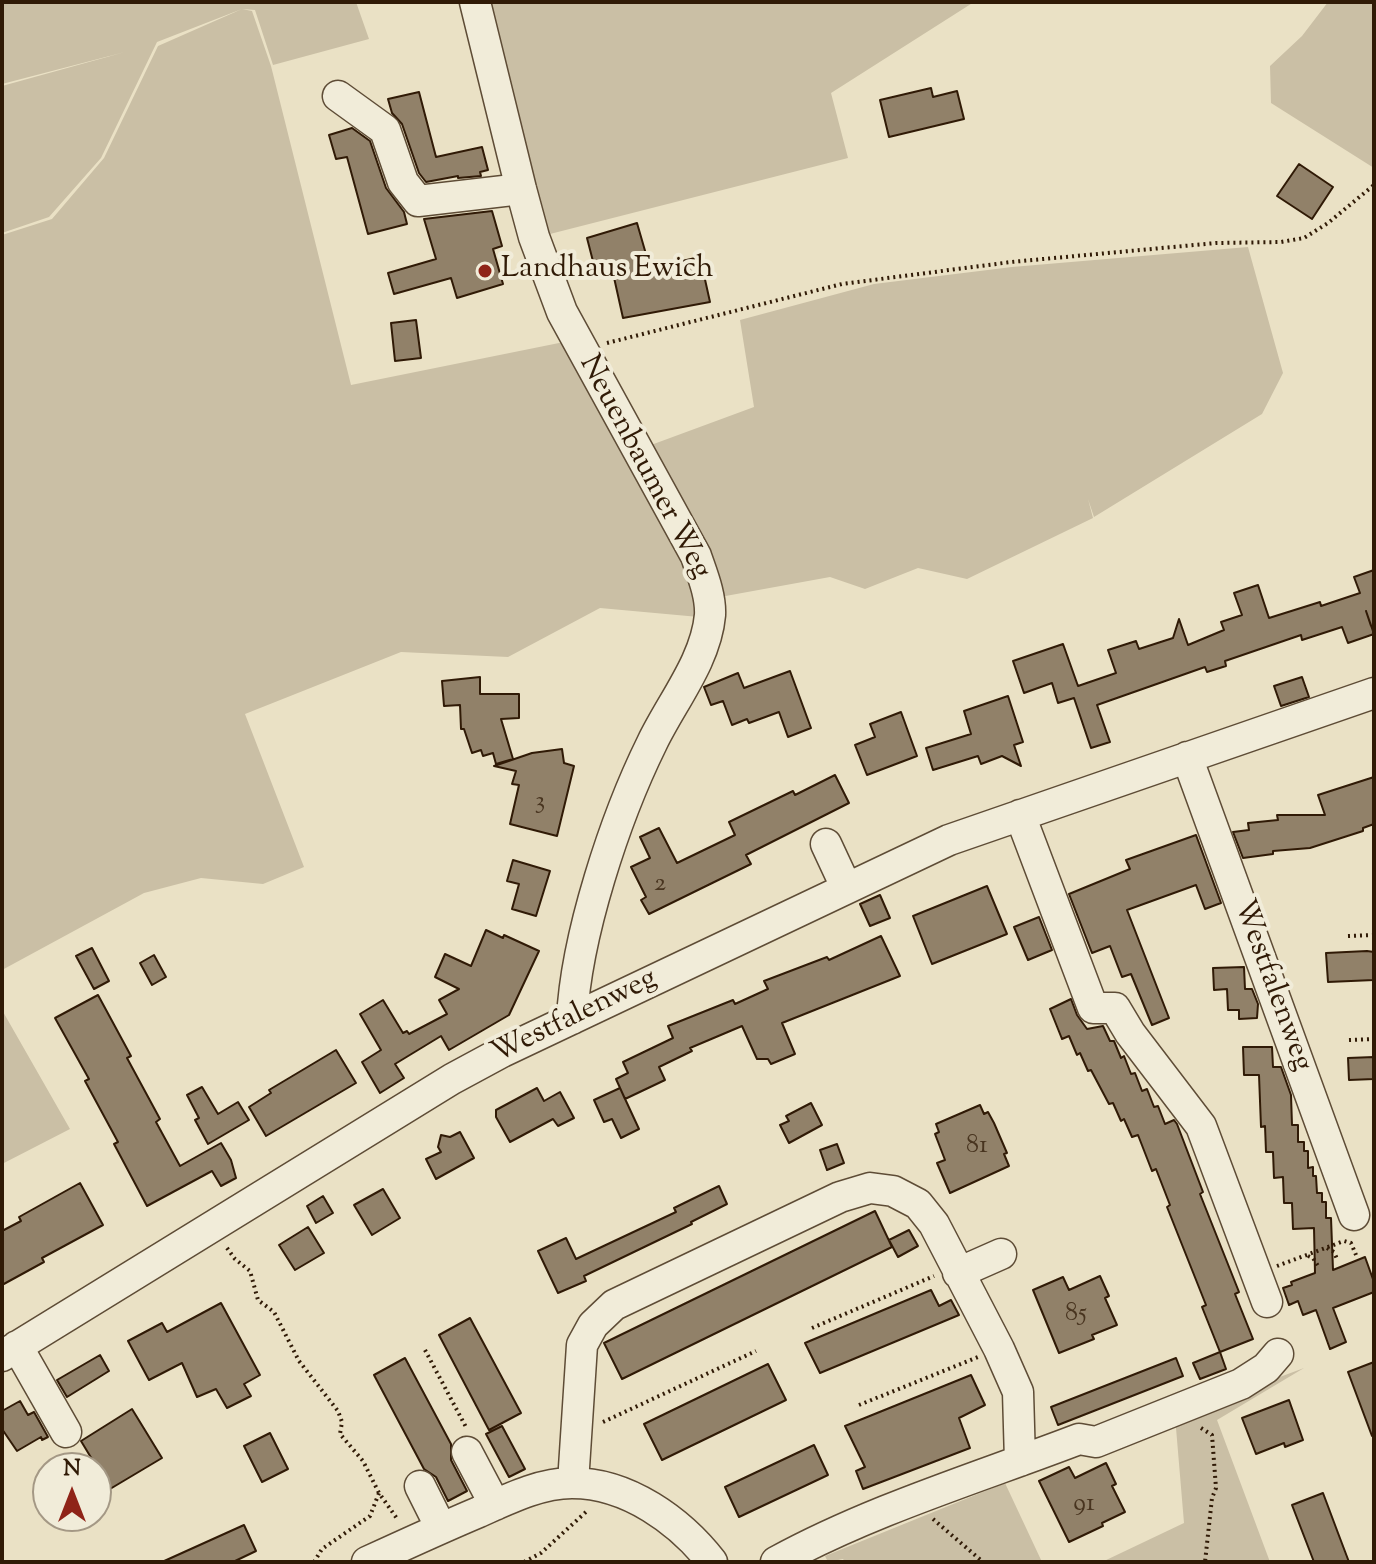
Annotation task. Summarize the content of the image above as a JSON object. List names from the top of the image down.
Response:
{
  "streets": {
    "street": ["Neuenbaumer Weg", "Westfalenweg"]
  },
  "crossings": [
    ["Neuenbaumer Weg", "Westfalenweg"]
  ],
  "places": ["Landhaus Ewich"],
  "house_numbers": [
    "3",
    "2",
    "81",
    "85",
    "91"
  ],
  "north": "top"
}
